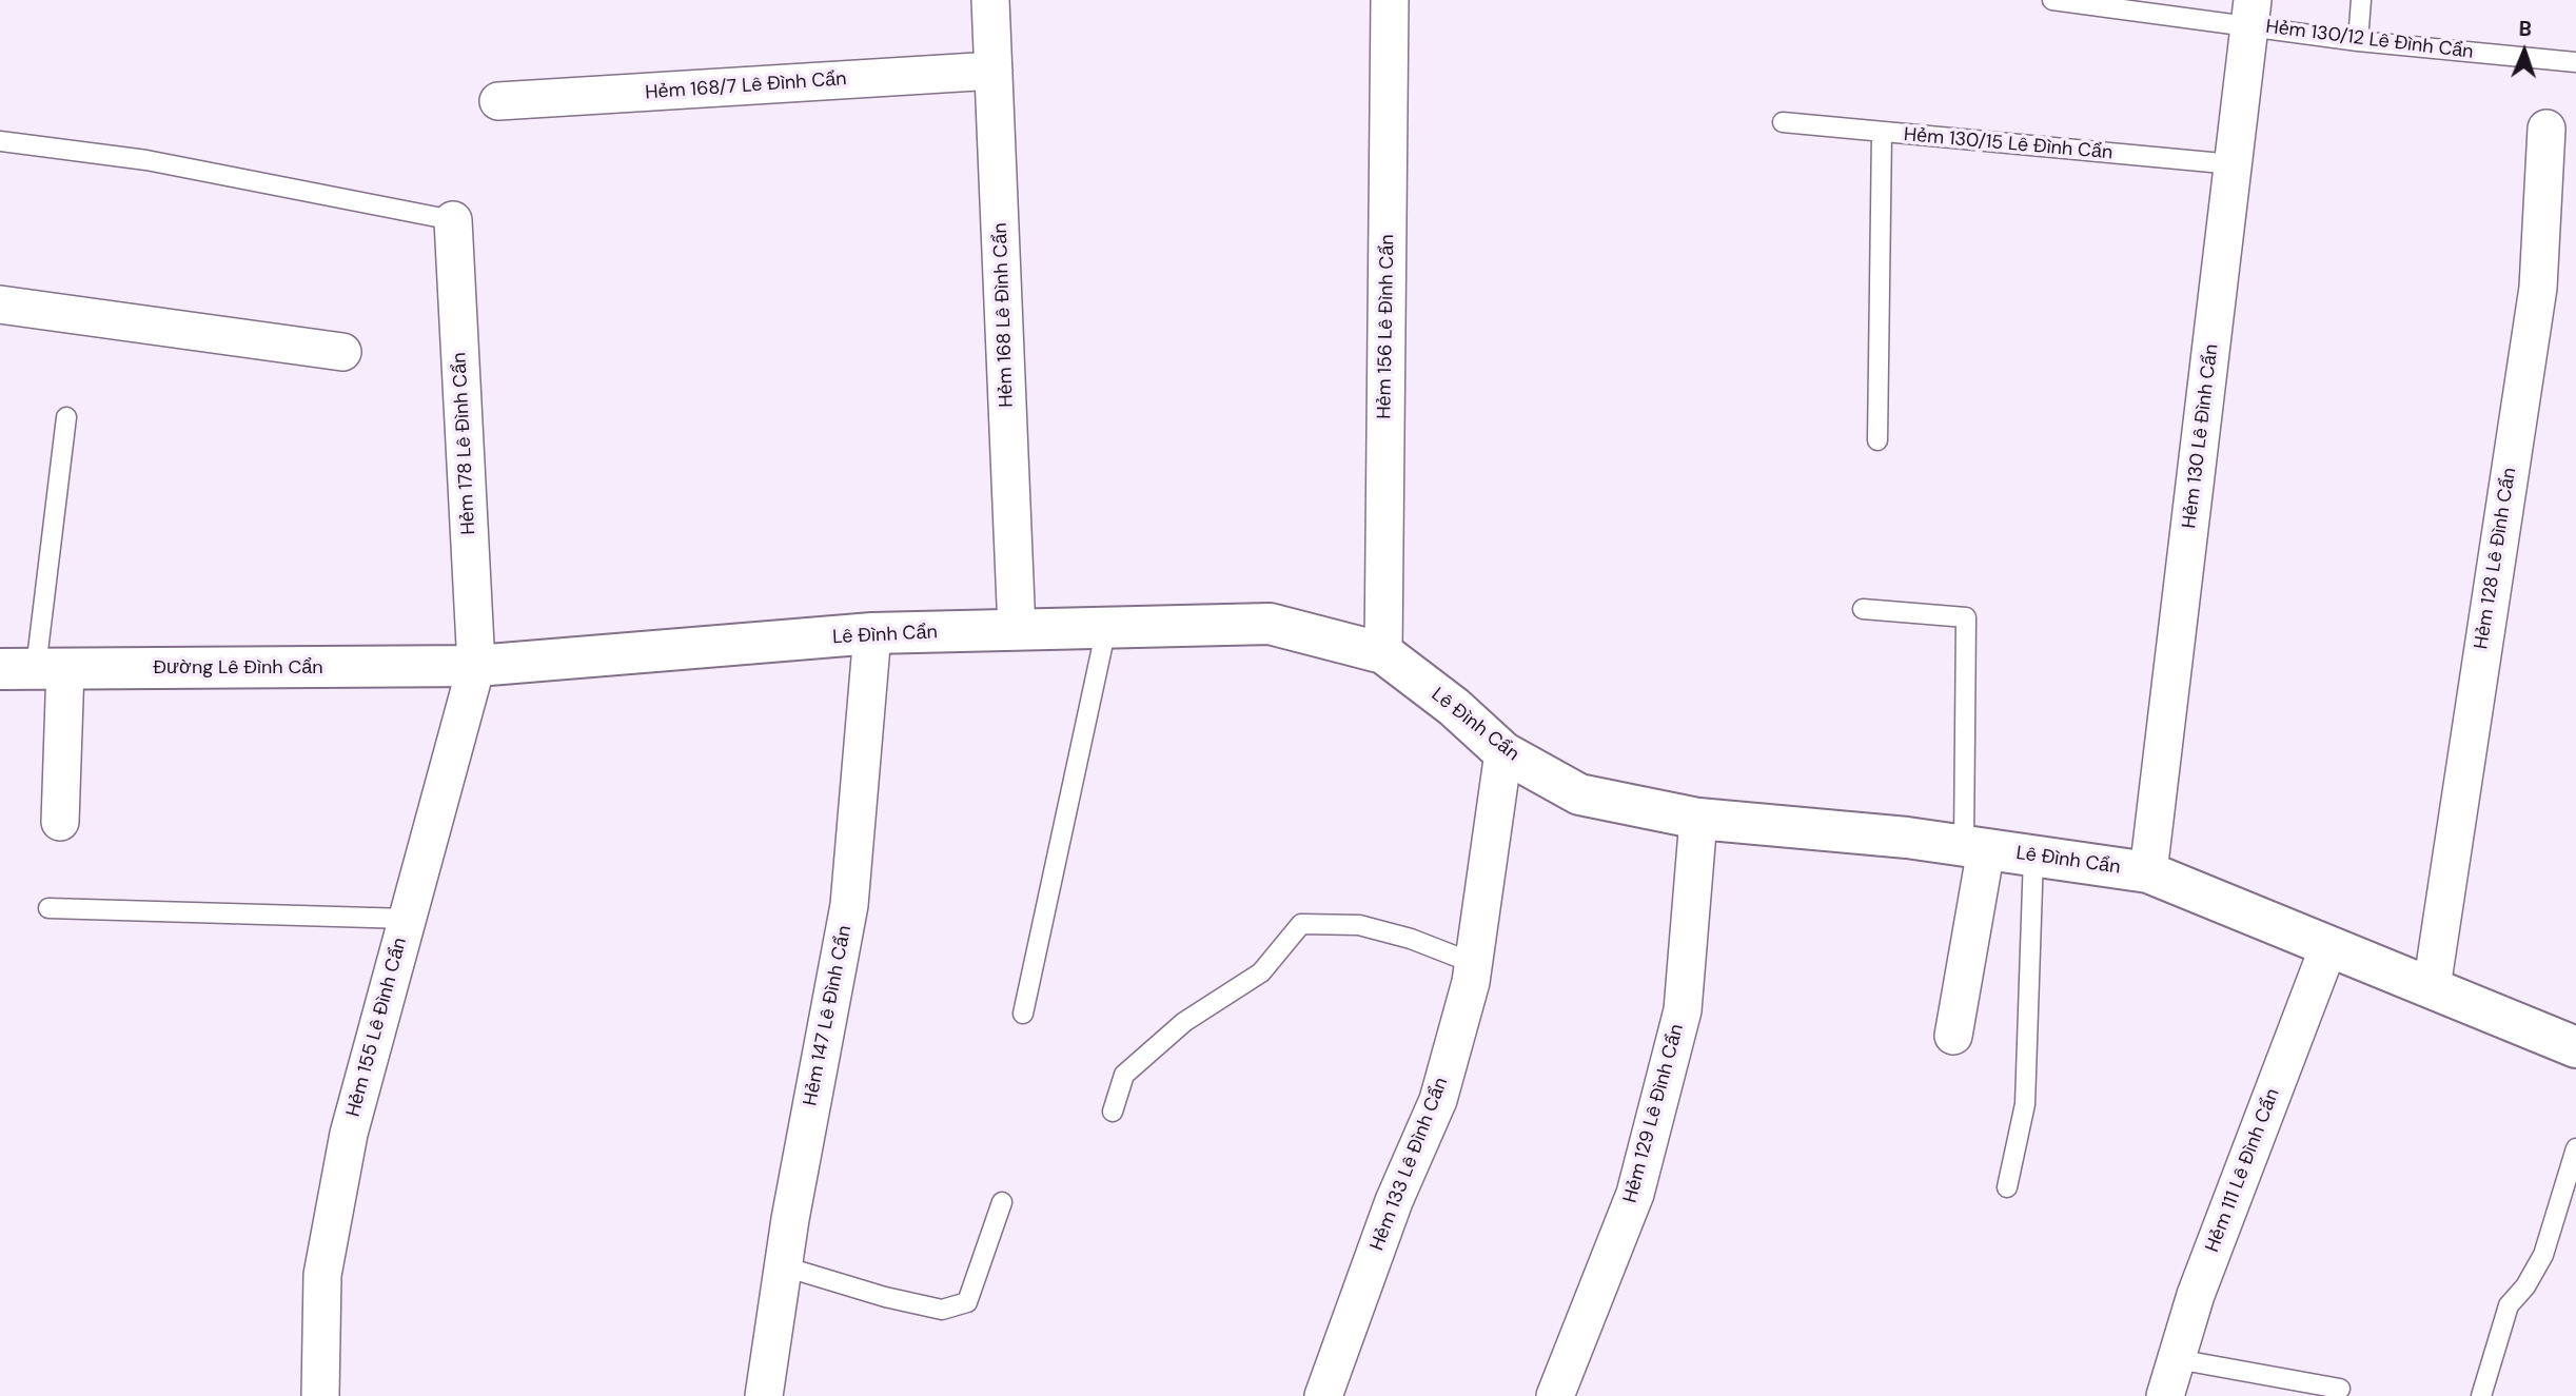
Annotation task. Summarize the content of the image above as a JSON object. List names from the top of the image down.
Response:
{
  "streets": {
    "street": [
      "Hẻm 168/7 Lê Đình Cẩn",
      "Hẻm 168 Lê Đình Cẩn",
      "Hẻm 156 Lê Đình Cẩn",
      "Hẻm 130 Lê Đình Cẩn",
      "Hẻm 178 Lê Đình Cẩn",
      "Hẻm 128 Lê Đình Cẩn",
      "Lê Đình Cẩn",
      "Đường Lê Đình Cẩn",
      "Hẻm 147 Lê Đình Cẩn",
      "Hẻm 155 Lê Đình Cẩn",
      "Hẻm 129 Lê Đình Cẩn",
      "Hẻm 133 Lê Đình Cẩn",
      "Hẻm 111 Lê Đình Cẩn"
    ],
    "lane": ["Hẻm 130/12 Lê Đình Cẩn", "Hẻm 130/15 Lê Đình Cẩn"]
  },
  "crossings": [
    ["Hẻm 130/12 Lê Đình Cẩn", "Hẻm 130 Lê Đình Cẩn"],
    ["Hẻm 168/7 Lê Đình Cẩn", "Hẻm 168 Lê Đình Cẩn"],
    ["Hẻm 130/15 Lê Đình Cẩn", "Hẻm 130 Lê Đình Cẩn"],
    ["Hẻm 168 Lê Đình Cẩn", "Lê Đình Cẩn"],
    ["Hẻm 156 Lê Đình Cẩn", "Lê Đình Cẩn"],
    ["Hẻm 130 Lê Đình Cẩn", "Lê Đình Cẩn"],
    ["Hẻm 178 Lê Đình Cẩn", "Lê Đình Cẩn"],
    ["Hẻm 178 Lê Đình Cẩn", "Đường Lê Đình Cẩn"],
    ["Hẻm 178 Lê Đình Cẩn", "Hẻm 155 Lê Đình Cẩn"],
    ["Hẻm 128 Lê Đình Cẩn", "Lê Đình Cẩn"],
    ["Lê Đình Cẩn", "Đường Lê Đình Cẩn"],
    ["Lê Đình Cẩn", "Hẻm 147 Lê Đình Cẩn"],
    ["Lê Đình Cẩn", "Hẻm 155 Lê Đình Cẩn"],
    ["Lê Đình Cẩn", "Hẻm 129 Lê Đình Cẩn"],
    ["Lê Đình Cẩn", "Hẻm 133 Lê Đình Cẩn"],
    ["Lê Đình Cẩn", "Hẻm 111 Lê Đình Cẩn"],
    ["Đường Lê Đình Cẩn", "Hẻm 155 Lê Đình Cẩn"]
  ],
  "north": "top"
}
